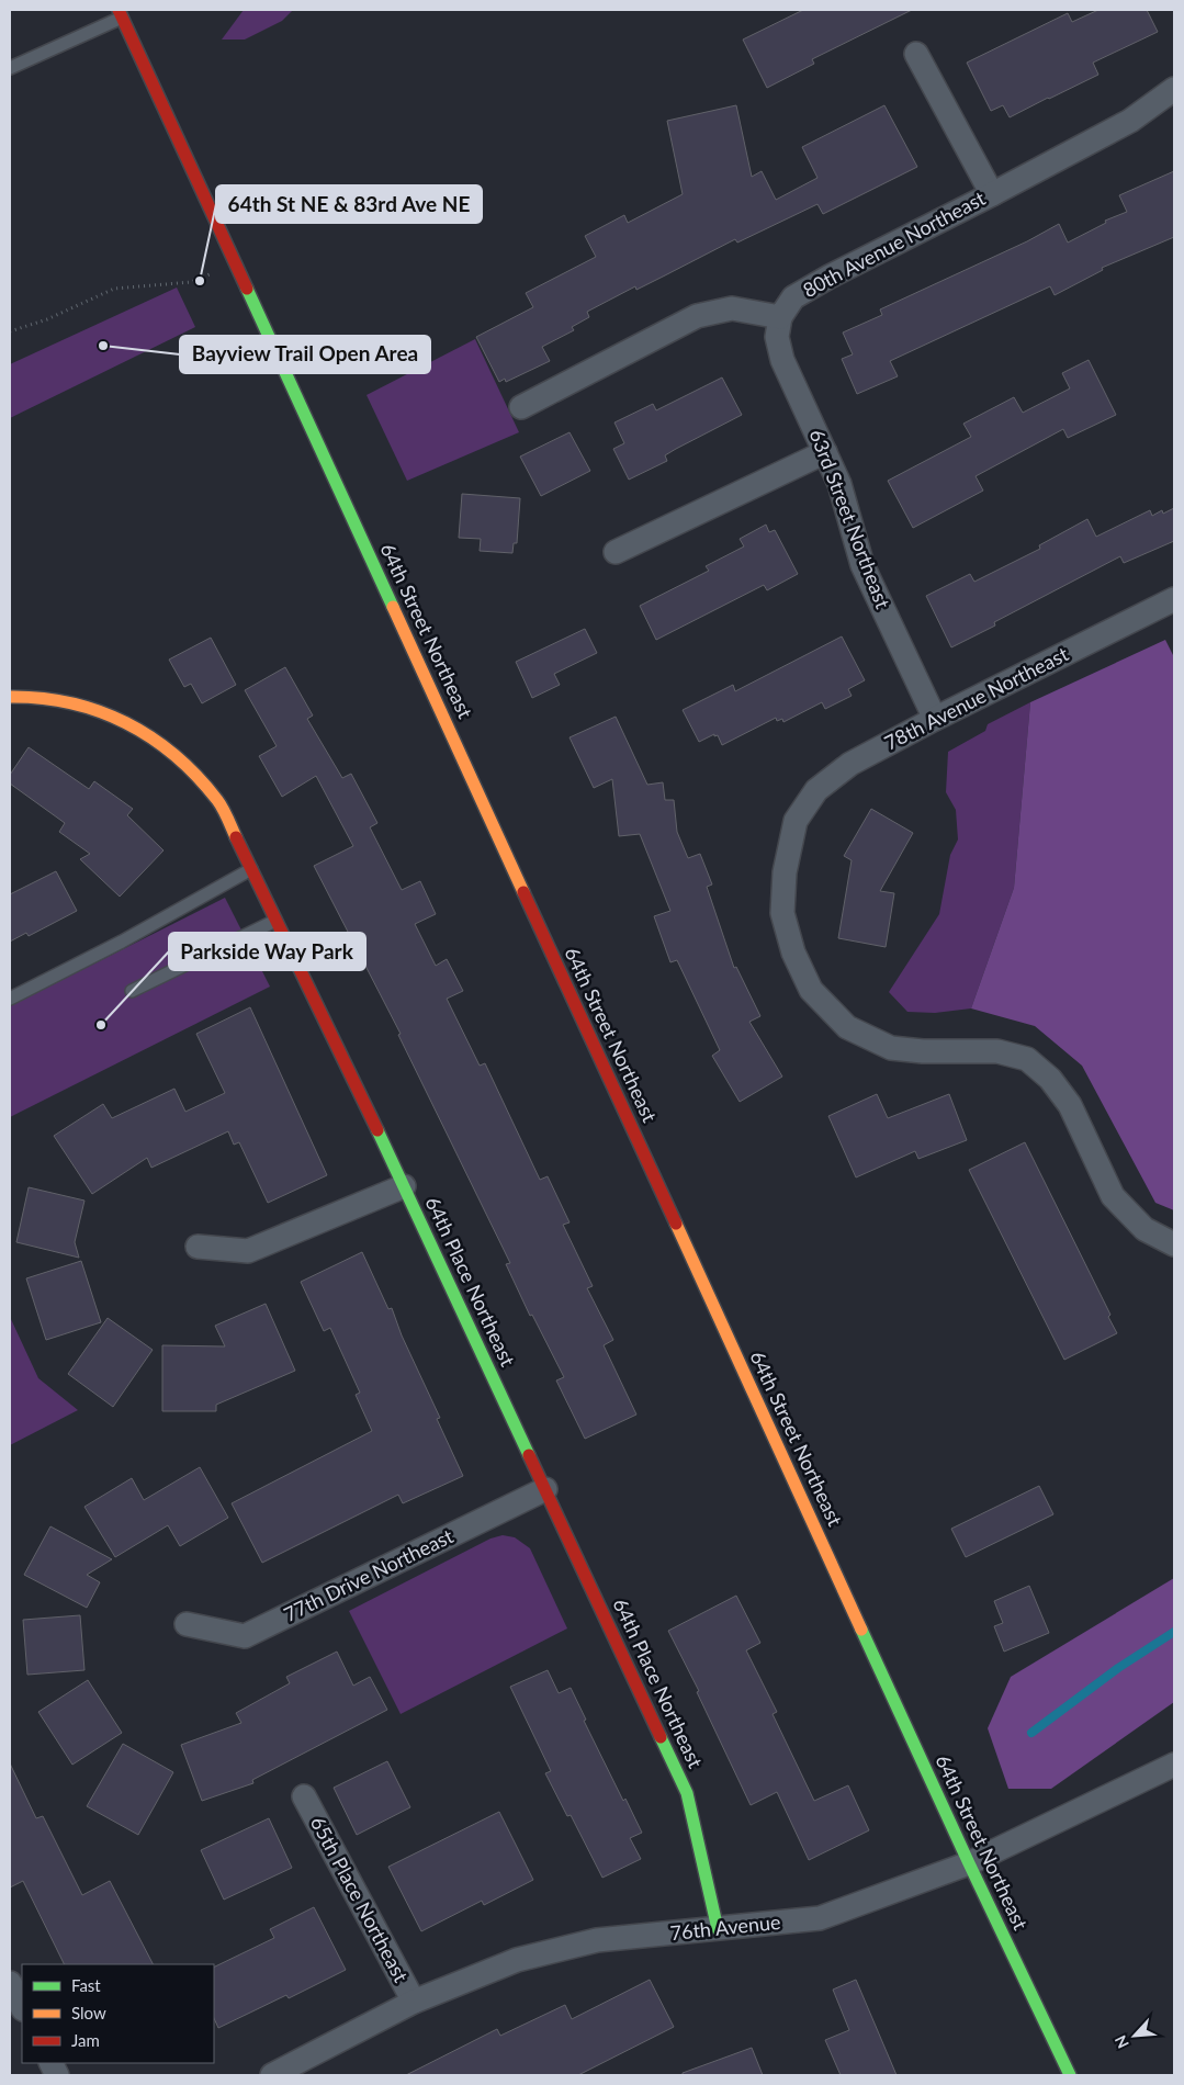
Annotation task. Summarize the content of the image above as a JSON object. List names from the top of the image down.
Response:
{
  "streets": {
    "main road": ["64th Street Northeast", "64th Place Northeast"],
    "street": [
      "80th Avenue Northeast",
      "63rd Street Northeast",
      "78th Avenue Northeast",
      "77th Drive Northeast",
      "65th Place Northeast",
      "76th Avenue"
    ]
  },
  "crossings": [
    ["80th Avenue Northeast", "63rd Street Northeast"],
    ["63rd Street Northeast", "78th Avenue Northeast"],
    ["64th Street Northeast", "76th Avenue"],
    ["64th Place Northeast", "77th Drive Northeast"],
    ["64th Place Northeast", "76th Avenue"],
    ["65th Place Northeast", "76th Avenue"]
  ],
  "places": ["64th St NE & 83rd Ave NE", "Bayview Trail Open Area", "Parkside Way Park"],
  "legend": ["Fast", "Slow", "Jam"],
  "north": "bottom left"
}
